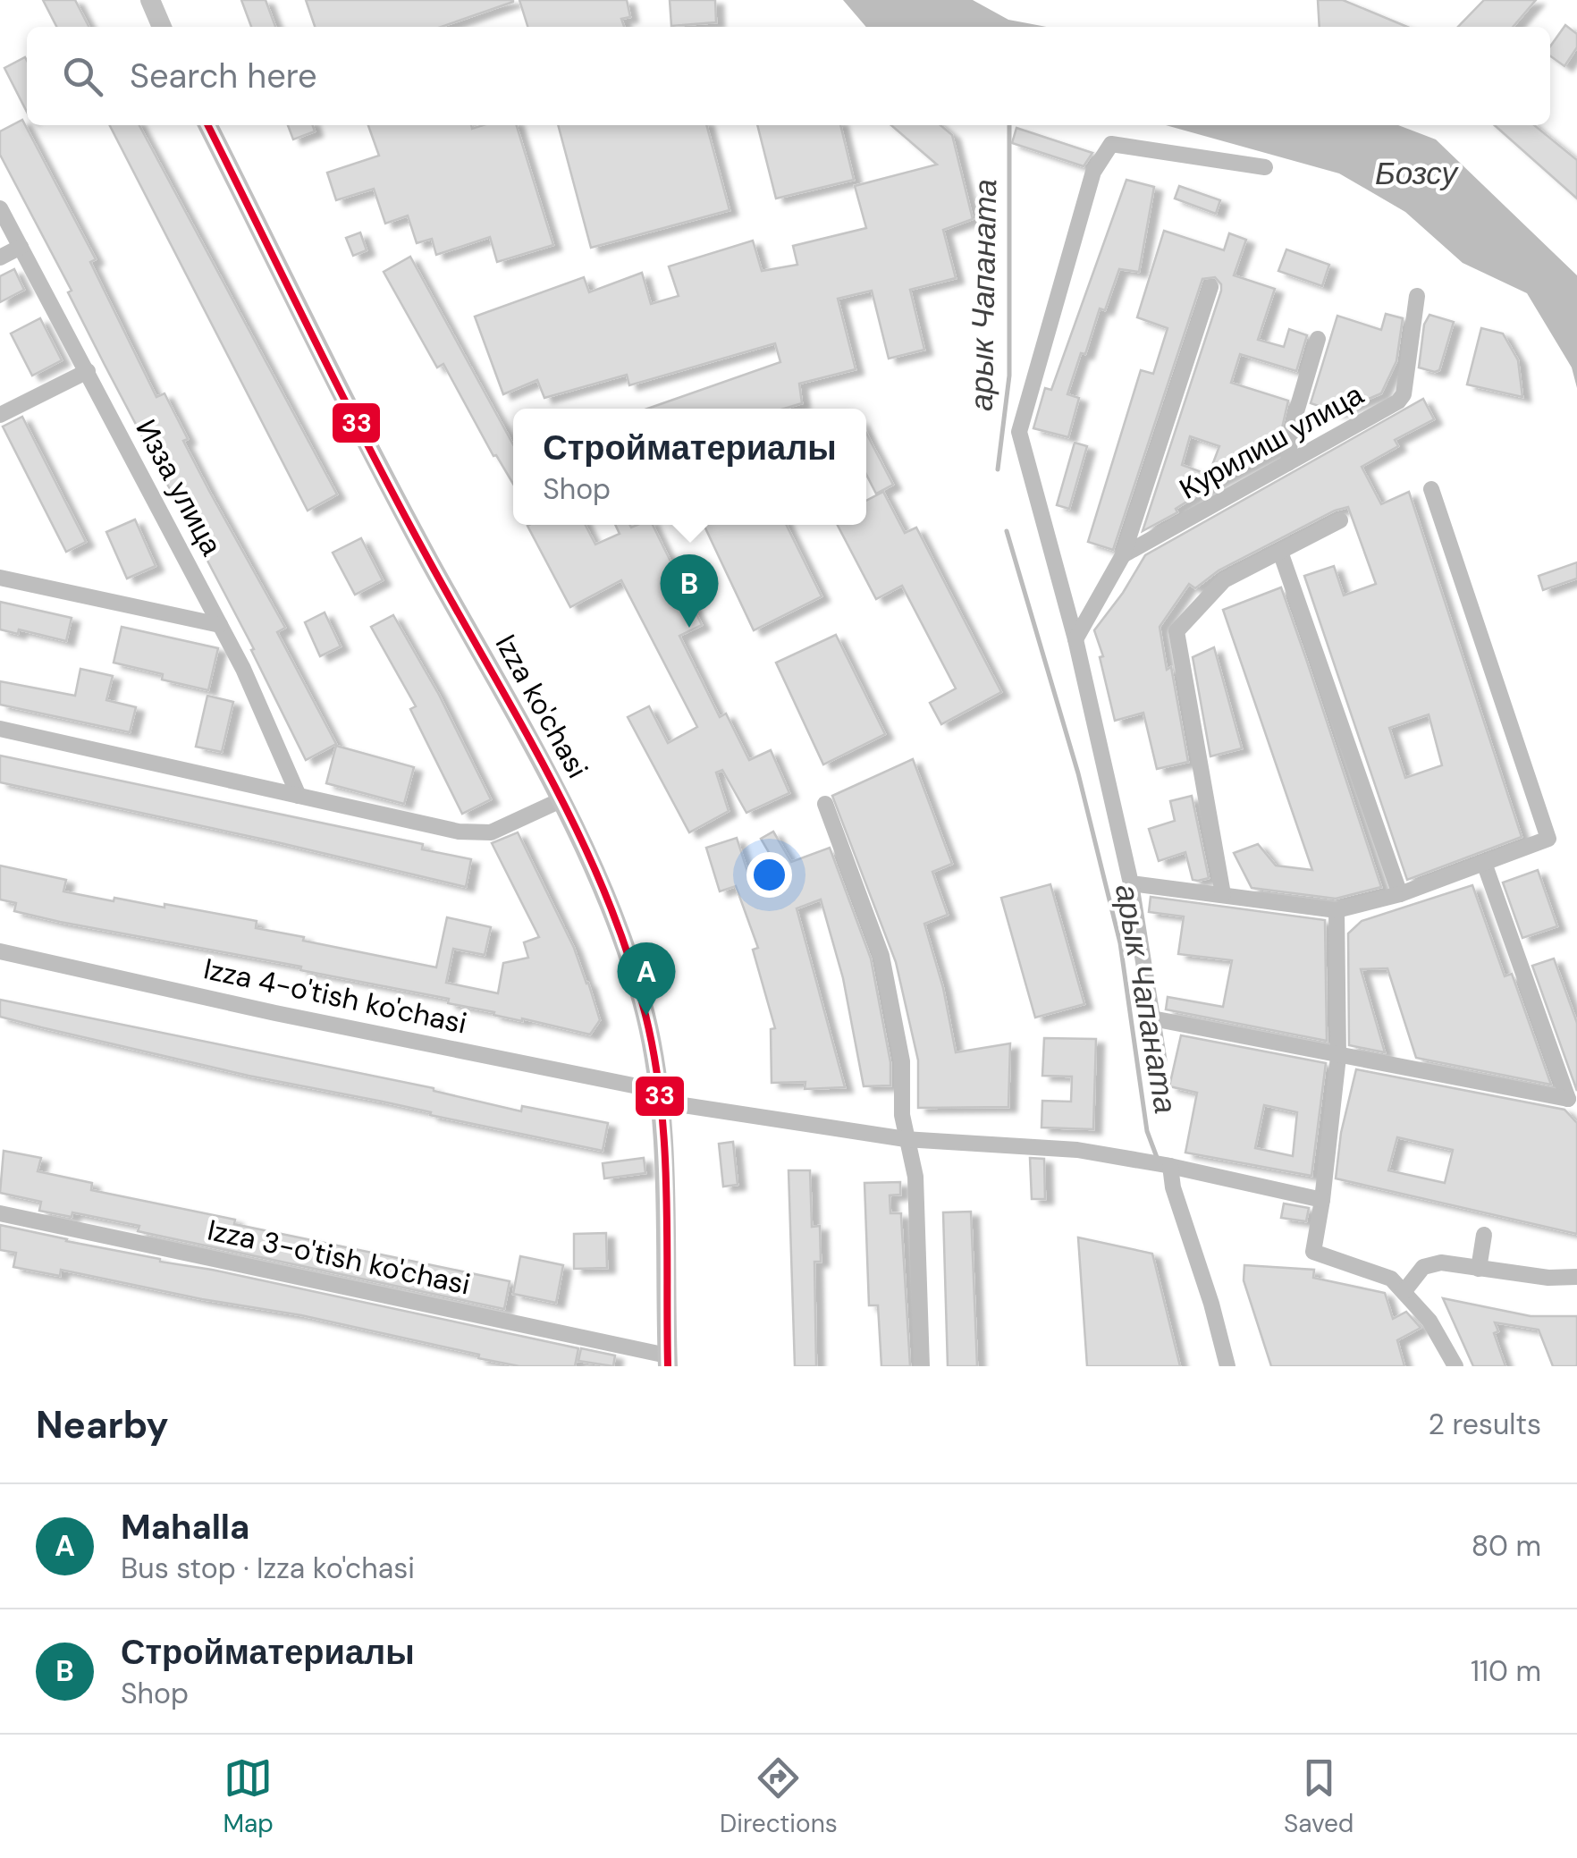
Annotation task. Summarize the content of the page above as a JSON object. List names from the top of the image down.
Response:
{
  "streets": {
    "main road": ["Izza ko'chasi"],
    "street": [
      "Курилиш улица",
      "Изза улица",
      "Izza 4-o'tish ko'chasi",
      "Izza 3-o'tish ko'chasi"
    ]
  },
  "crossings": [
    ["Izza ko'chasi", "Izza 4-o'tish ko'chasi"],
    ["Izza ko'chasi", "Izza 3-o'tish ko'chasi"]
  ],
  "water": ["Бозсу", "арык Чапаната"],
  "lines": ["transit line 33"],
  "page": {
    "search": "Search here",
    "popup": ["Стройматериалы", "Shop"],
    "pins": ["B", "A"],
    "heading": ["Nearby", "2 results"],
    "list": [
      {
        "mark": "A",
        "name": "Mahalla",
        "note": "Bus stop · Izza ko'chasi",
        "value": "80 m"
      },
      {
        "mark": "B",
        "name": "Стройматериалы",
        "note": "Shop",
        "value": "110 m"
      }
    ],
    "nav": ["Map", "Directions", "Saved"]
  }
}
